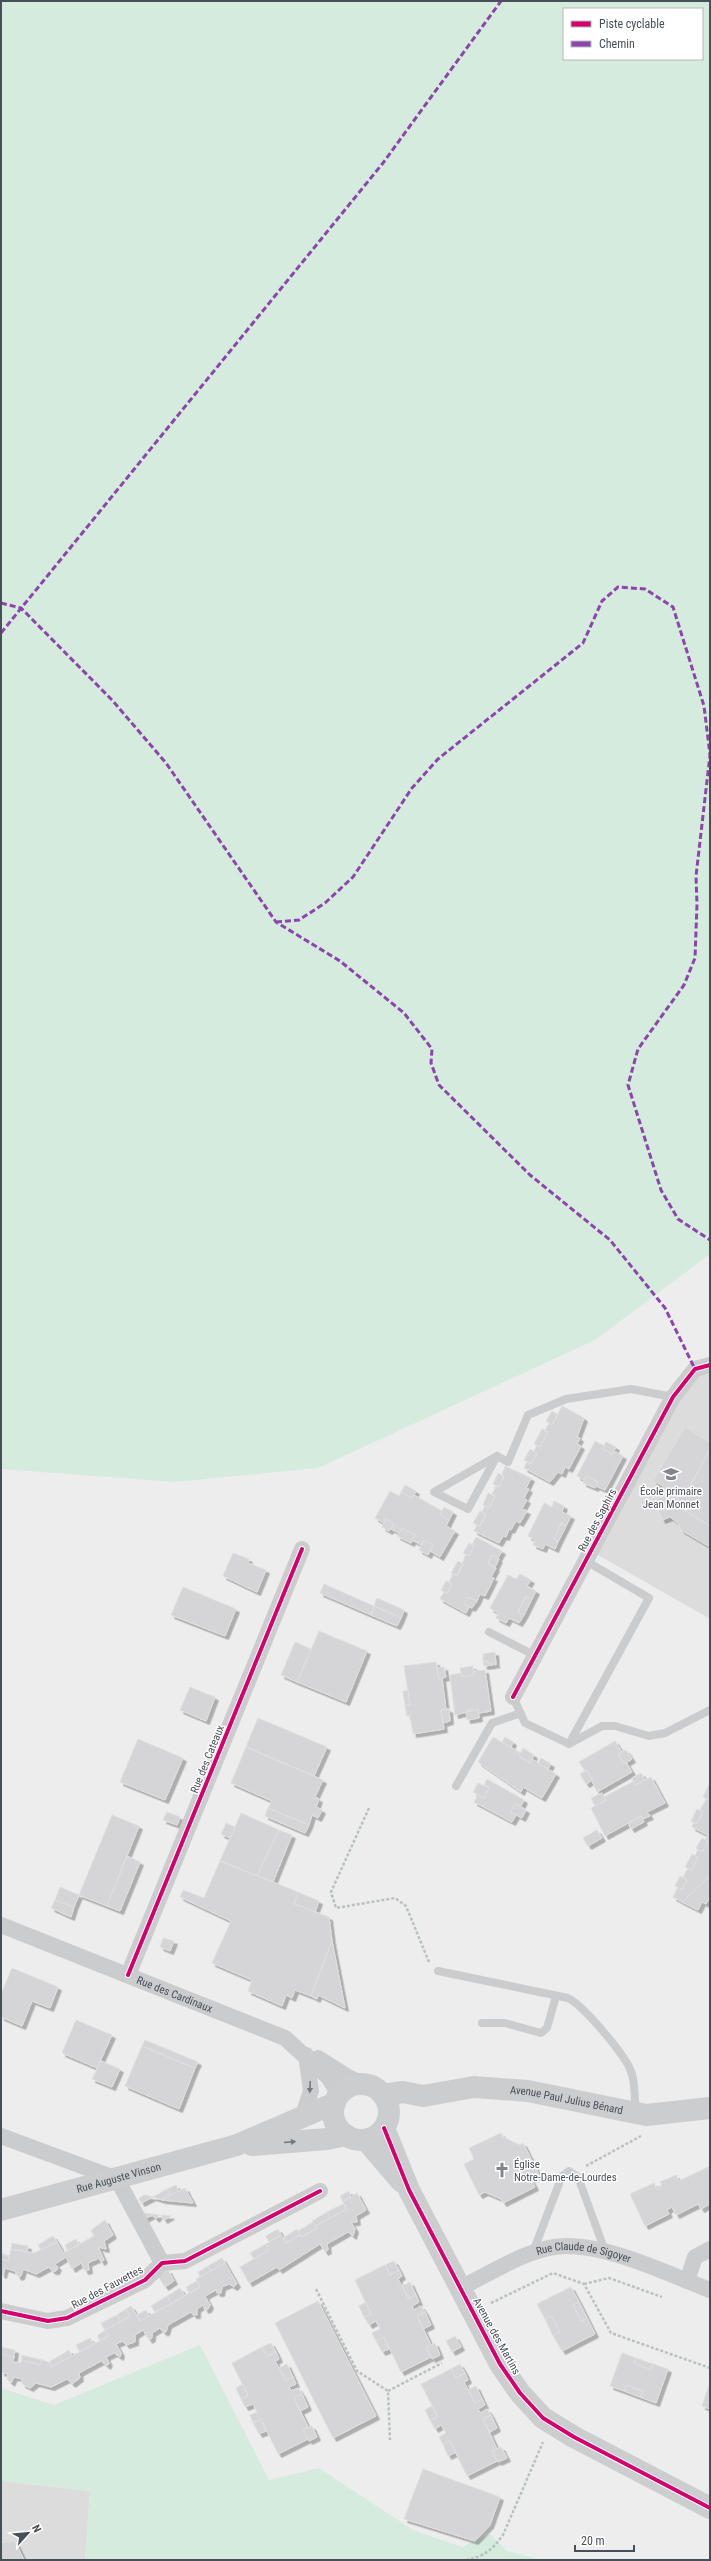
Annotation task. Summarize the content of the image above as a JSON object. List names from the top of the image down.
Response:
{
  "streets": {
    "main road": ["Avenue Paul Julius Bénard", "Rue Auguste Vinson", "Avenue des Martins"],
    "street": [
      "Rue des Saphirs",
      "Rue des Cateaux",
      "Rue des Cardinaux",
      "Rue Claude de Sigoyer",
      "Rue des Fauvettes"
    ]
  },
  "crossings": [
    ["Rue des Cateaux", "Rue des Cardinaux"],
    ["Rue des Cardinaux", "Avenue Paul Julius Bénard"],
    ["Rue des Cardinaux", "Avenue des Martins"],
    ["Avenue Paul Julius Bénard", "Avenue des Martins"],
    ["Rue Claude de Sigoyer", "Avenue des Martins"]
  ],
  "places": {
    "school or university": ["École primaire Jean Monnet"],
    "church": ["Église Notre-Dame-de-Lourdes"]
  },
  "legend": ["Piste cyclable", "Chemin"],
  "scale_bar": "20 m",
  "north": "top right"
}
